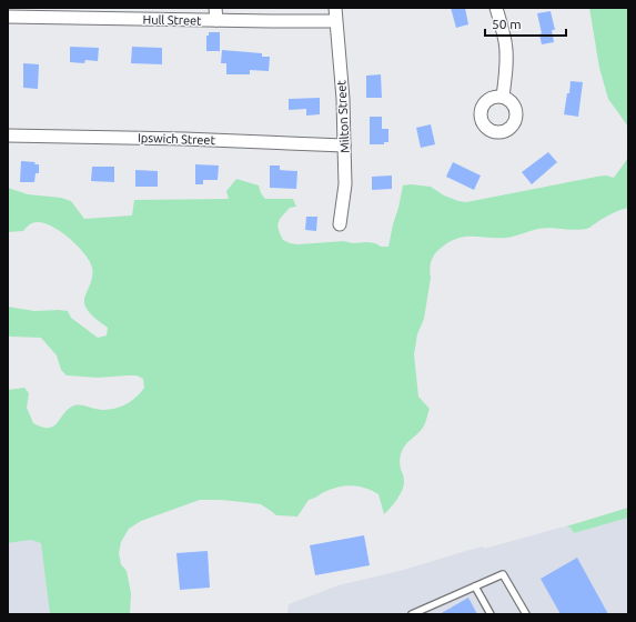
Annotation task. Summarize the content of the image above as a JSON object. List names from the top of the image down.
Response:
{
  "streets": {
    "street": ["Hull Street", "Milton Street", "Ipswich Street"]
  },
  "crossings": [
    ["Hull Street", "Milton Street"],
    ["Milton Street", "Ipswich Street"]
  ],
  "scale_bar": "50 m"
}
